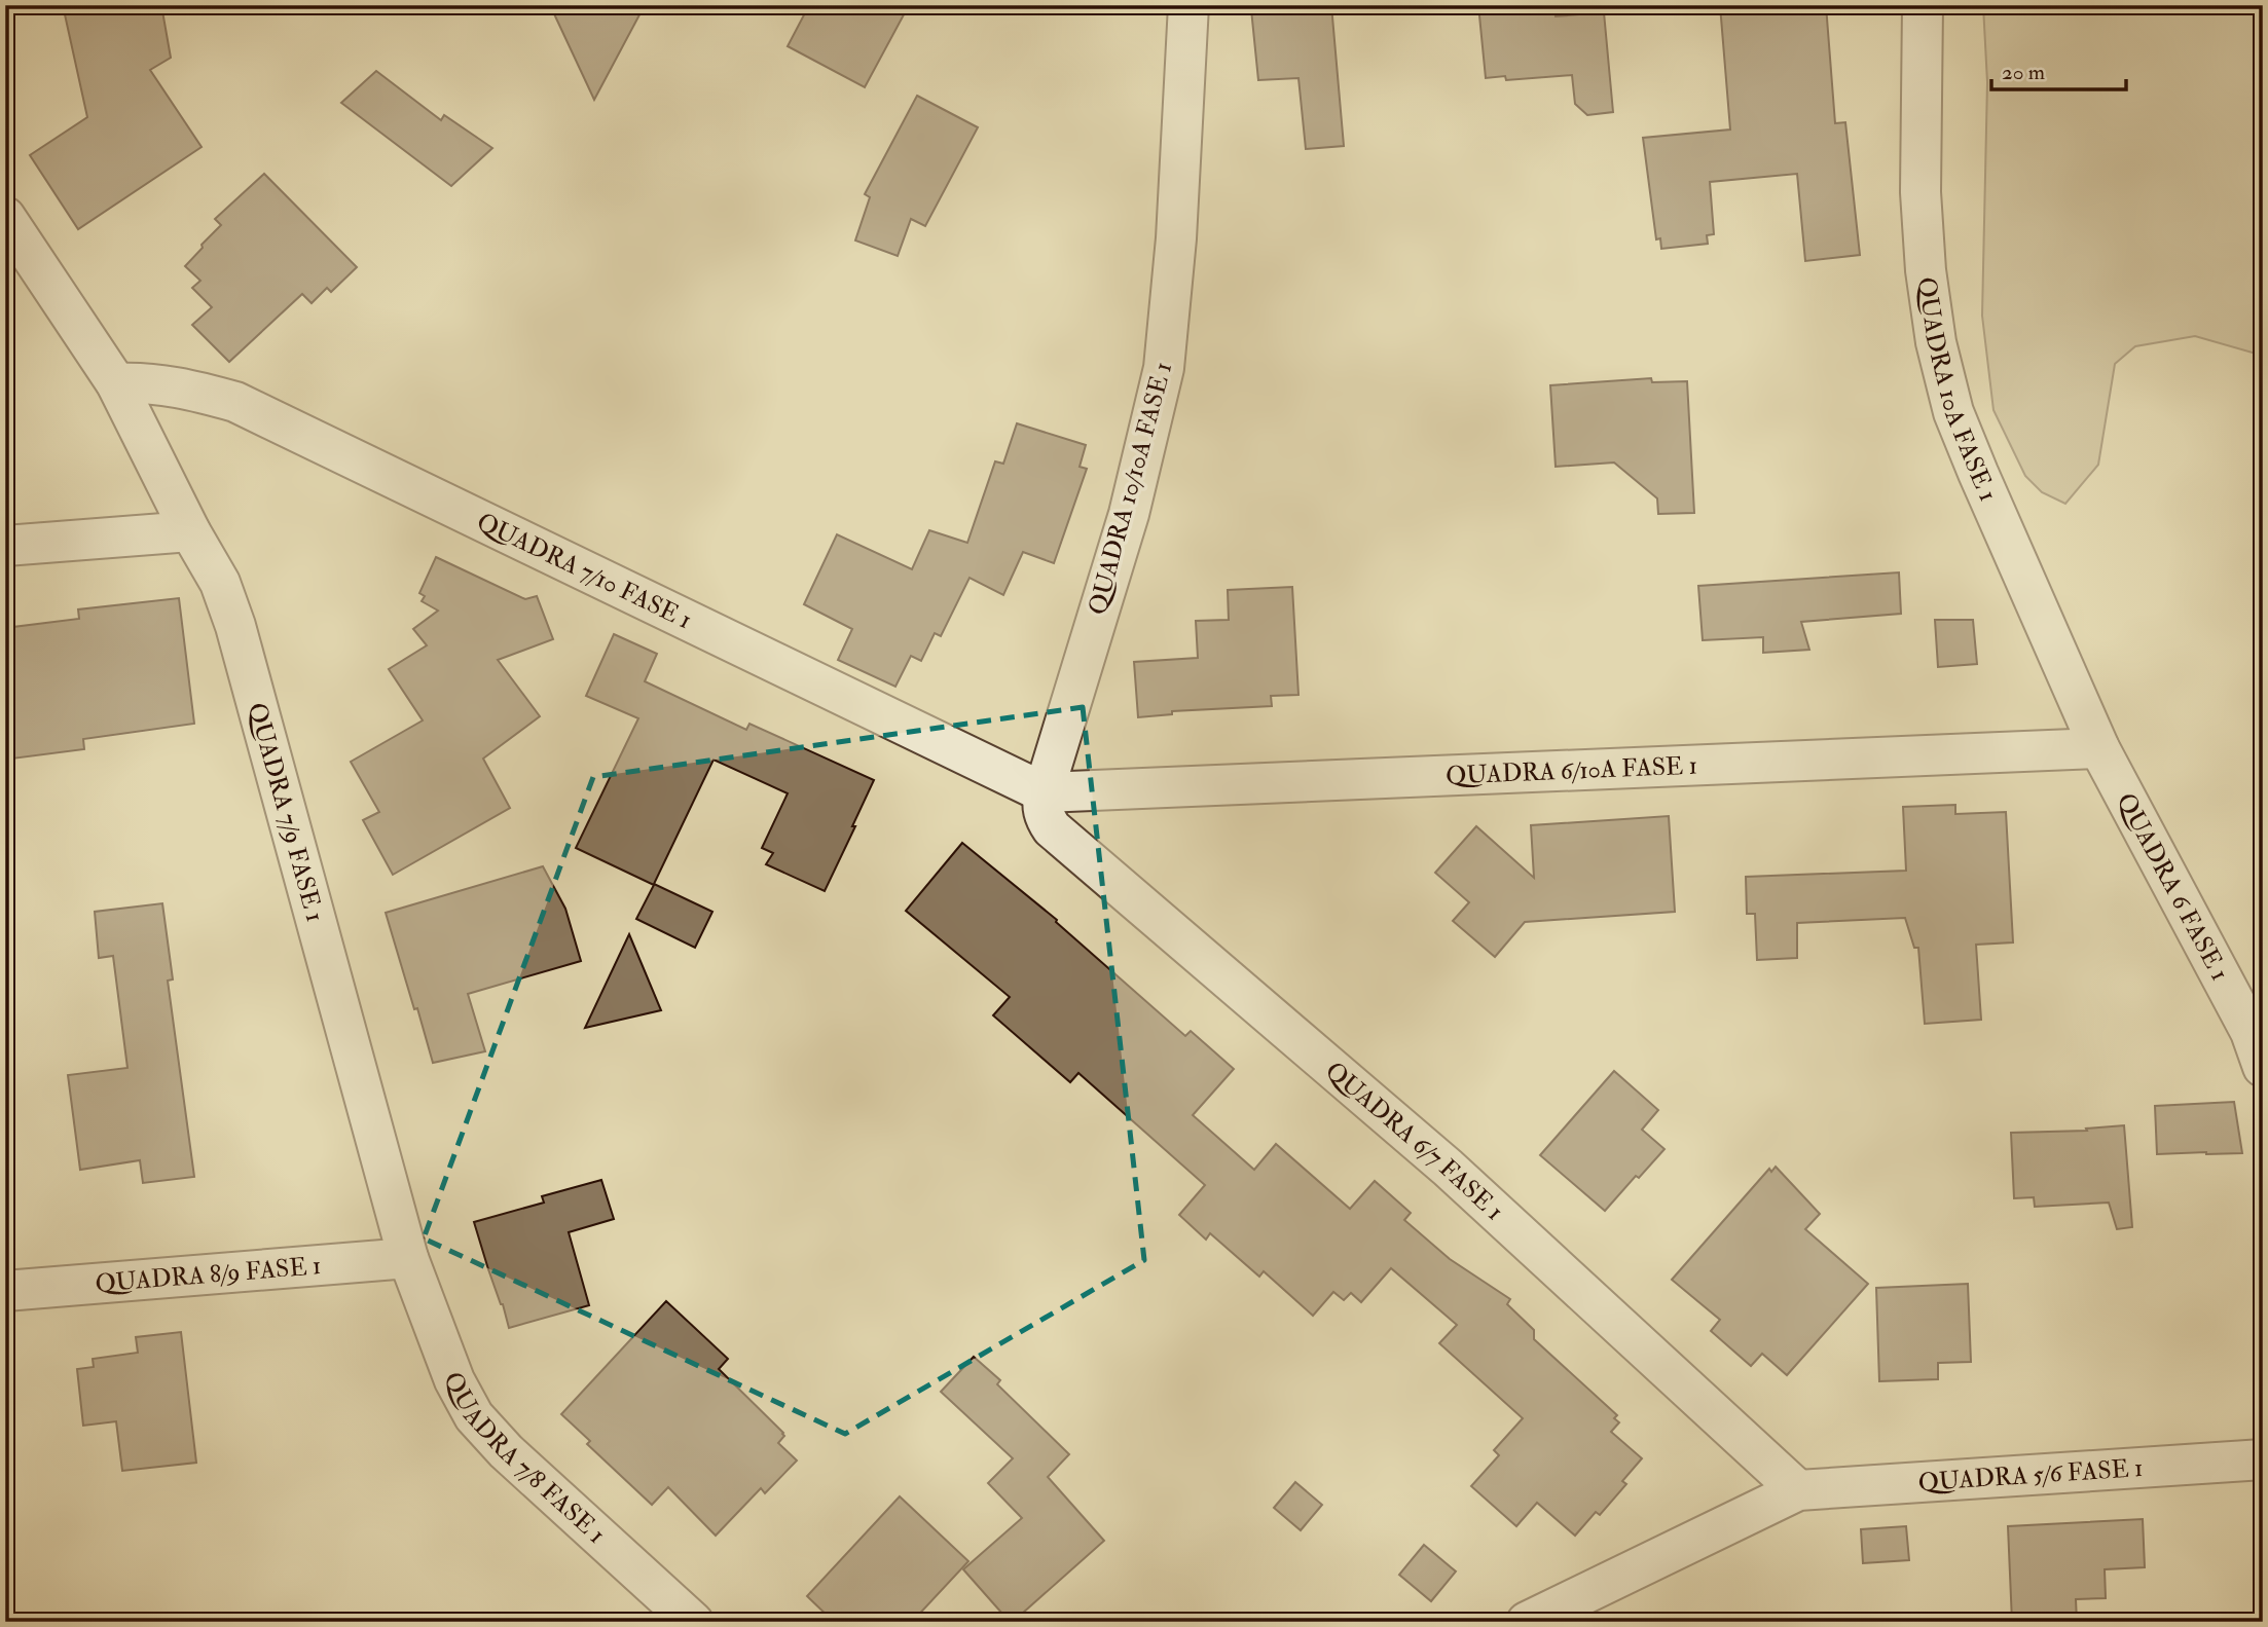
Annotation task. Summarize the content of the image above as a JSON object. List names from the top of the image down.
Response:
{
  "streets": {
    "street": [
      "QUADRA 10A FASE 1",
      "QUADRA 10/10A FASE 1",
      "QUADRA 7/10 FASE 1",
      "QUADRA 6/10A FASE 1",
      "QUADRA 7/9 FASE 1",
      "QUADRA 6 FASE 1",
      "QUADRA 6/7 FASE 1",
      "QUADRA 8/9 FASE 1",
      "QUADRA 7/8 FASE 1",
      "QUADRA 5/6 FASE 1"
    ]
  },
  "crossings": [
    ["QUADRA 10A FASE 1", "QUADRA 6/10A FASE 1"],
    ["QUADRA 10A FASE 1", "QUADRA 6 FASE 1"],
    ["QUADRA 10/10A FASE 1", "QUADRA 7/10 FASE 1"],
    ["QUADRA 10/10A FASE 1", "QUADRA 6/10A FASE 1"],
    ["QUADRA 10/10A FASE 1", "QUADRA 6/7 FASE 1"],
    ["QUADRA 7/10 FASE 1", "QUADRA 6/10A FASE 1"],
    ["QUADRA 7/10 FASE 1", "QUADRA 7/9 FASE 1"],
    ["QUADRA 7/10 FASE 1", "QUADRA 6/7 FASE 1"],
    ["QUADRA 6/10A FASE 1", "QUADRA 6 FASE 1"],
    ["QUADRA 6/10A FASE 1", "QUADRA 6/7 FASE 1"],
    ["QUADRA 7/9 FASE 1", "QUADRA 8/9 FASE 1"],
    ["QUADRA 7/9 FASE 1", "QUADRA 7/8 FASE 1"],
    ["QUADRA 6/7 FASE 1", "QUADRA 5/6 FASE 1"],
    ["QUADRA 8/9 FASE 1", "QUADRA 7/8 FASE 1"]
  ],
  "scale_bar": "20 m"
}
